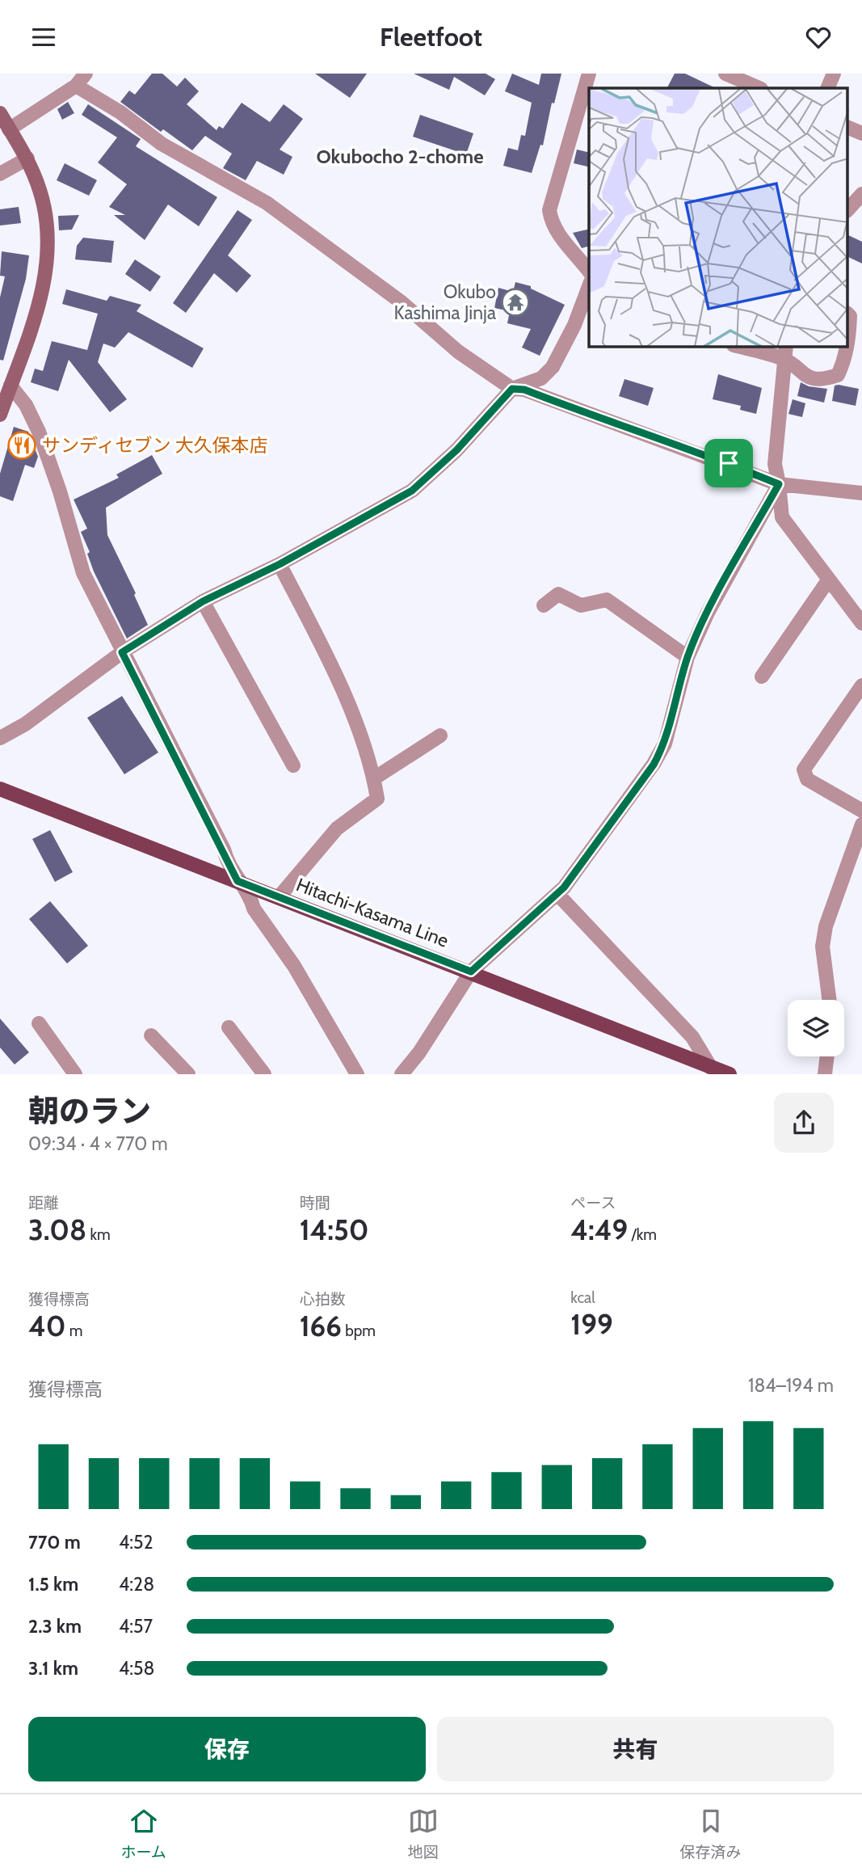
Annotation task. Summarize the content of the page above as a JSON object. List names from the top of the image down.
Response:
{
  "streets": {
    "main road": ["Hitachi-Kasama Line"]
  },
  "districts": ["Okubocho 2-chome"],
  "places": {
    "temple": ["Okubo Kashima Jinja"],
    "restaurant": ["サンディセブン 大久保本店"]
  },
  "page": {
    "header": "Fleetfoot",
    "heading": ["朝のラン", "09:34 · 4 × 770 m"],
    "stats": [
      ["距離", "3.08 km"],
      ["時間", "14:50"],
      ["ペース", "4:49 /km"],
      ["獲得標高", "40 m"],
      ["心拍数", "166 bpm"],
      ["kcal", "199"]
    ],
    "chart": ["獲得標高", "184–194 m"],
    "list": [
      {
        "name": "770 m",
        "note": "4:52"
      },
      {
        "name": "1.5 km",
        "note": "4:28"
      },
      {
        "name": "2.3 km",
        "note": "4:57"
      },
      {
        "name": "3.1 km",
        "note": "4:58"
      }
    ],
    "buttons": ["保存", "共有"],
    "tabs": ["ホーム", "地図", "保存済み"]
  }
}
